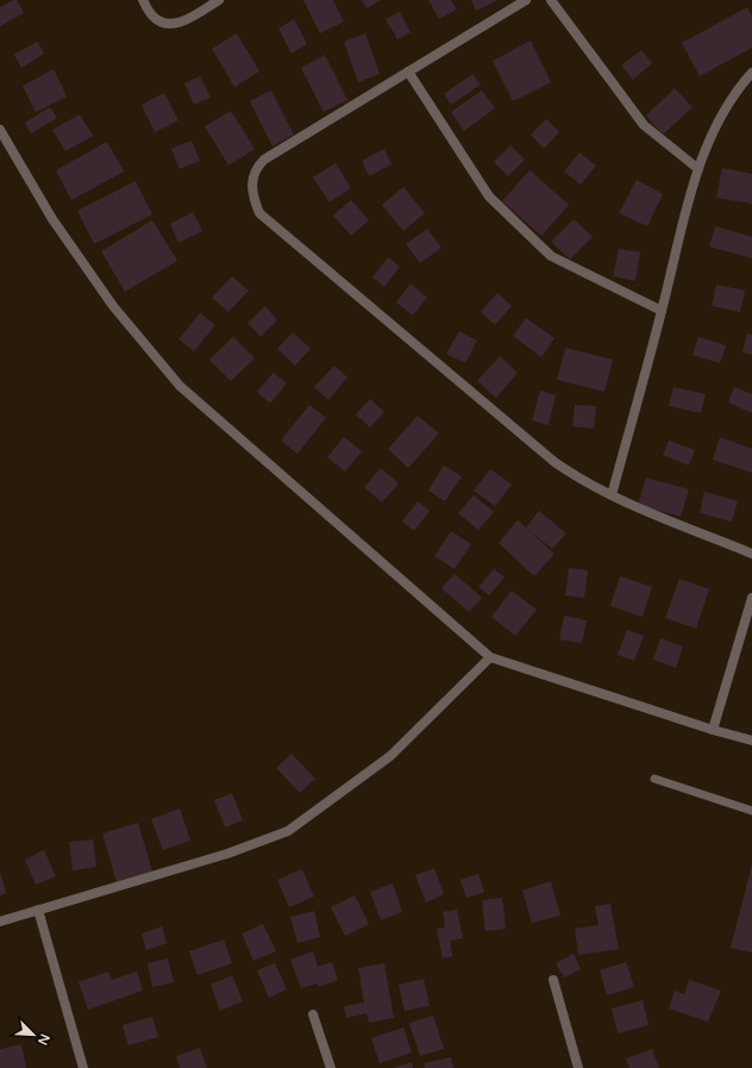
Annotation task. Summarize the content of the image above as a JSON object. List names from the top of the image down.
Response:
{
  "north": "bottom right"
}
